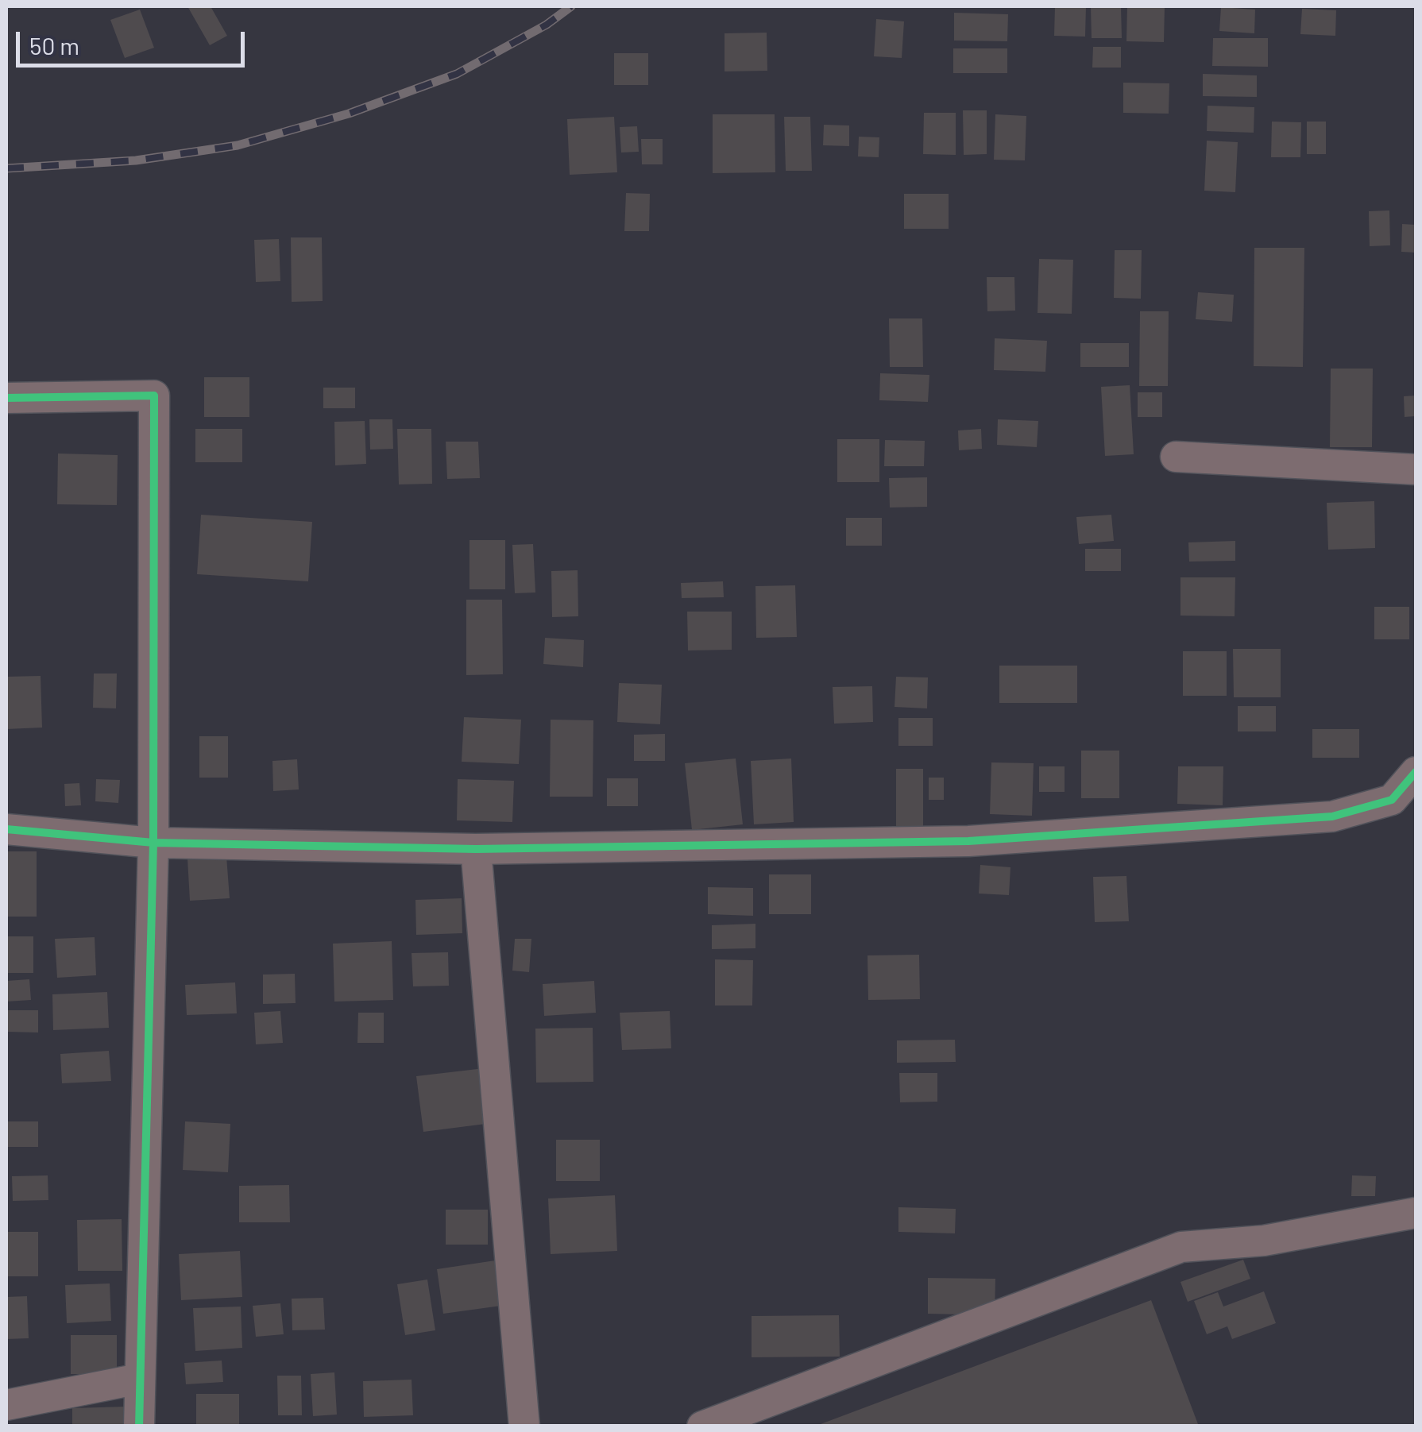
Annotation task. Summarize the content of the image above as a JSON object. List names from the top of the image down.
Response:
{
  "scale_bar": "50 m"
}
